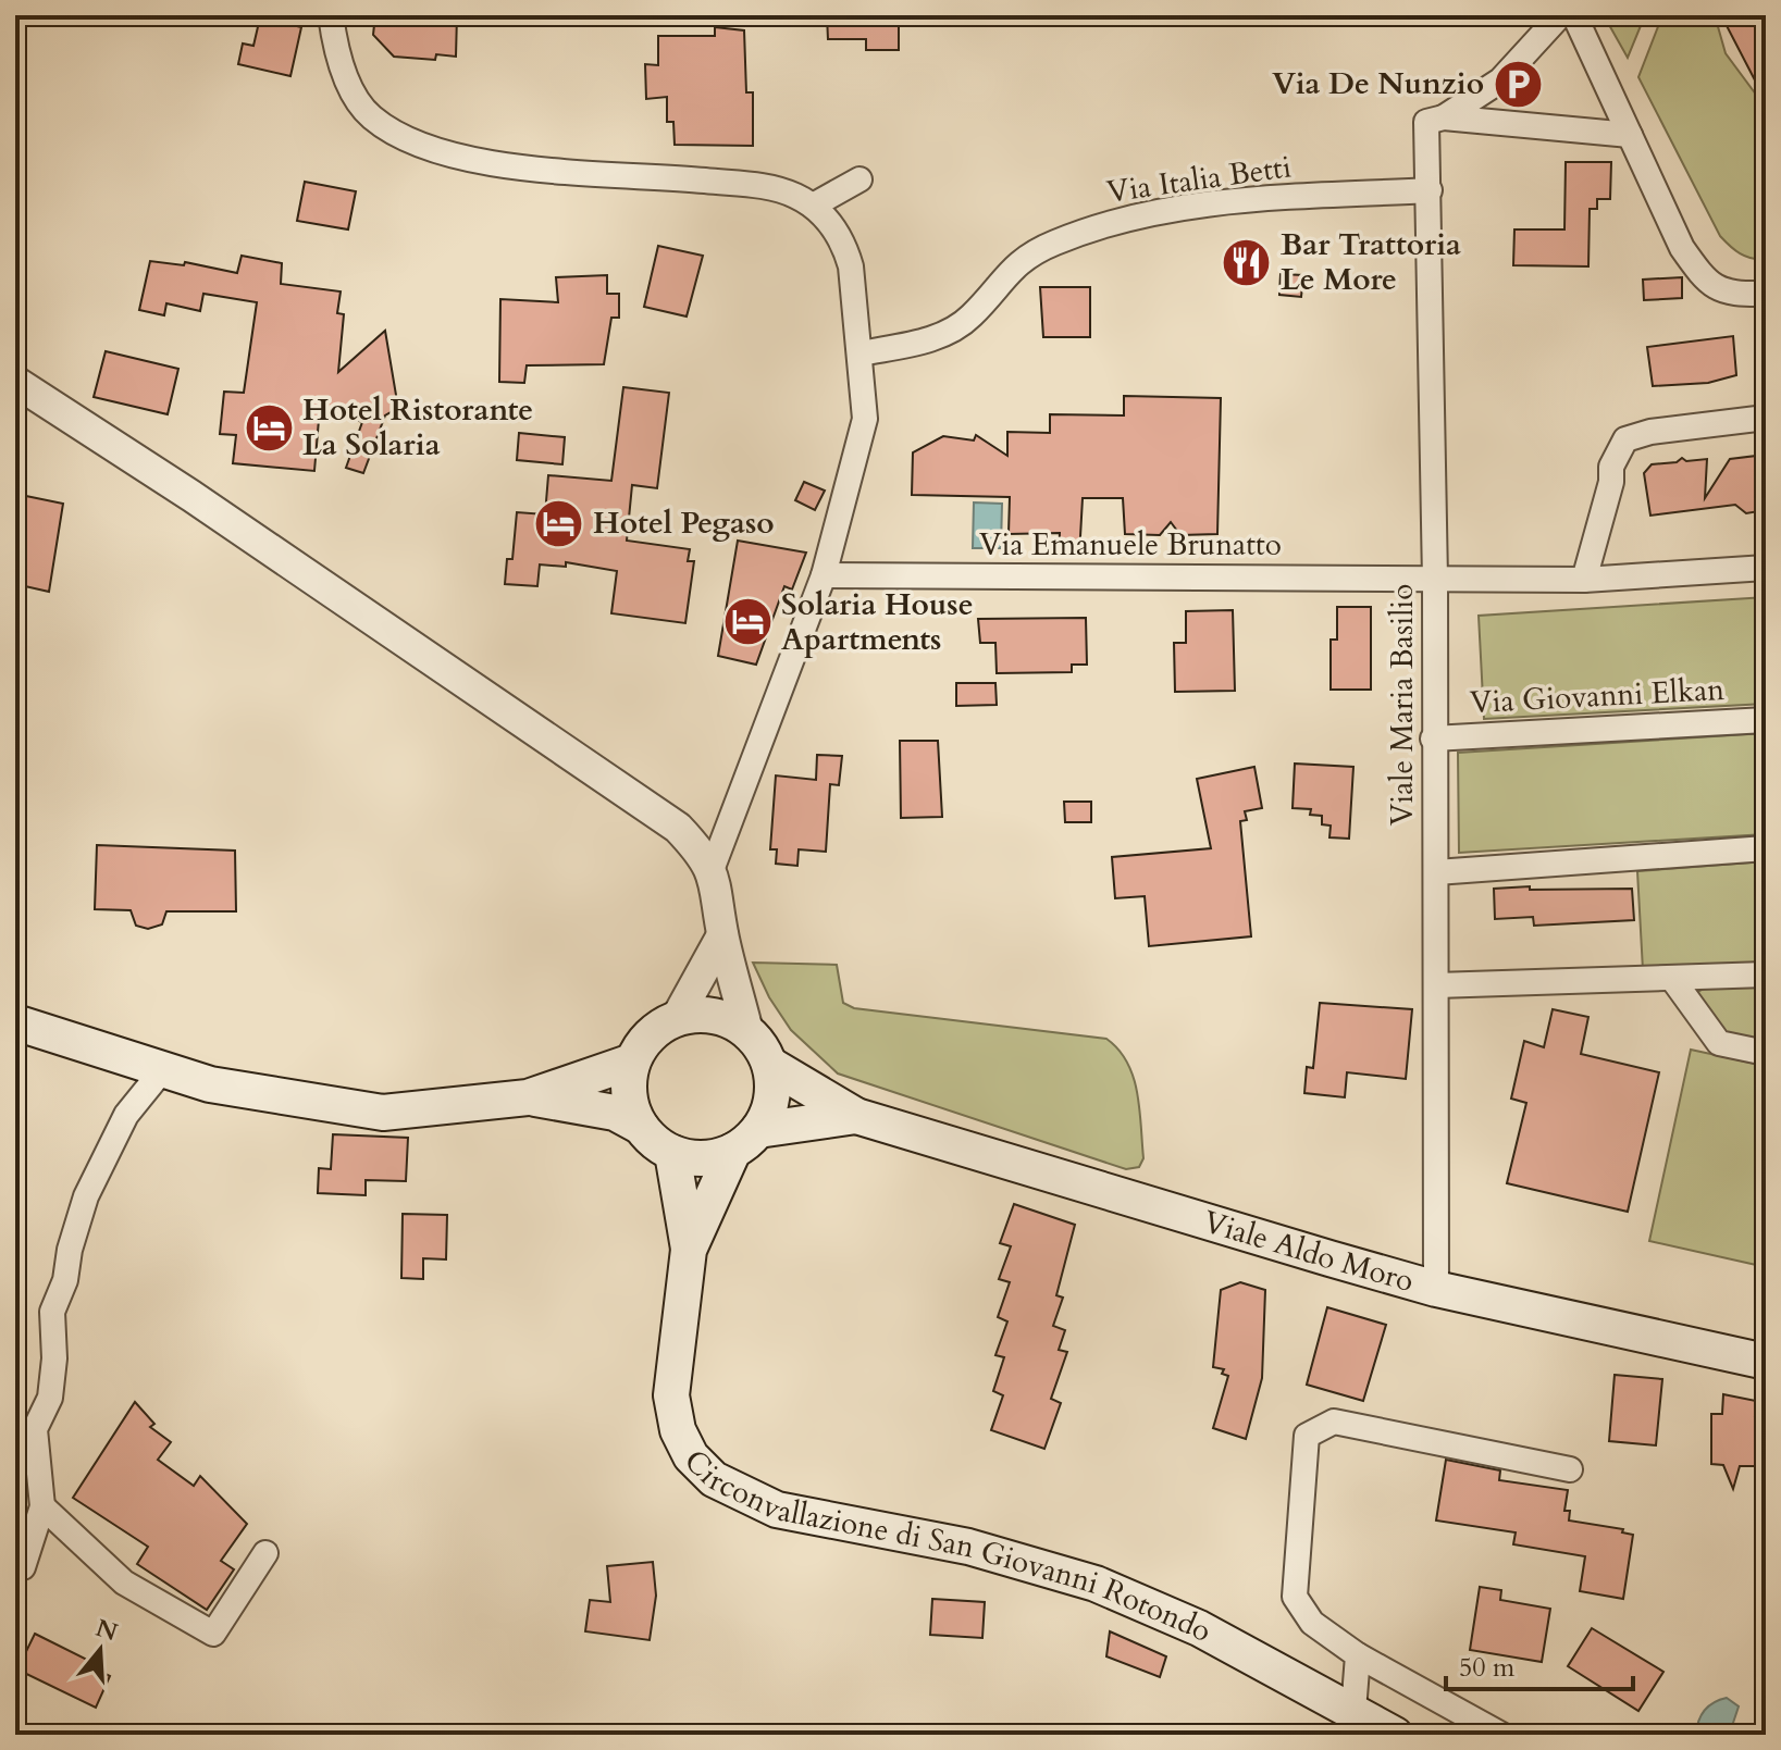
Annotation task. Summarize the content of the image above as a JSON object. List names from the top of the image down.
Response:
{
  "streets": {
    "main road": ["Viale Aldo Moro", "Circonvallazione di San Giovanni Rotondo"],
    "street": [
      "Via Italia Betti",
      "Via Emanuele Brunatto",
      "Via Giovanni Elkan",
      "Viale Maria Basilio"
    ]
  },
  "crossings": [
    ["Via Italia Betti", "Viale Maria Basilio"],
    ["Via Emanuele Brunatto", "Viale Maria Basilio"],
    ["Via Giovanni Elkan", "Viale Maria Basilio"],
    ["Viale Maria Basilio", "Viale Aldo Moro"],
    ["Viale Aldo Moro", "Circonvallazione di San Giovanni Rotondo"]
  ],
  "places": {
    "parking": ["Via De Nunzio"],
    "restaurant": ["Bar Trattoria Le More"],
    "hotel": ["Hotel Ristorante La Solaria", "Hotel Pegaso", "Solaria House Apartments"]
  },
  "scale_bar": "50 m",
  "north": "top"
}
